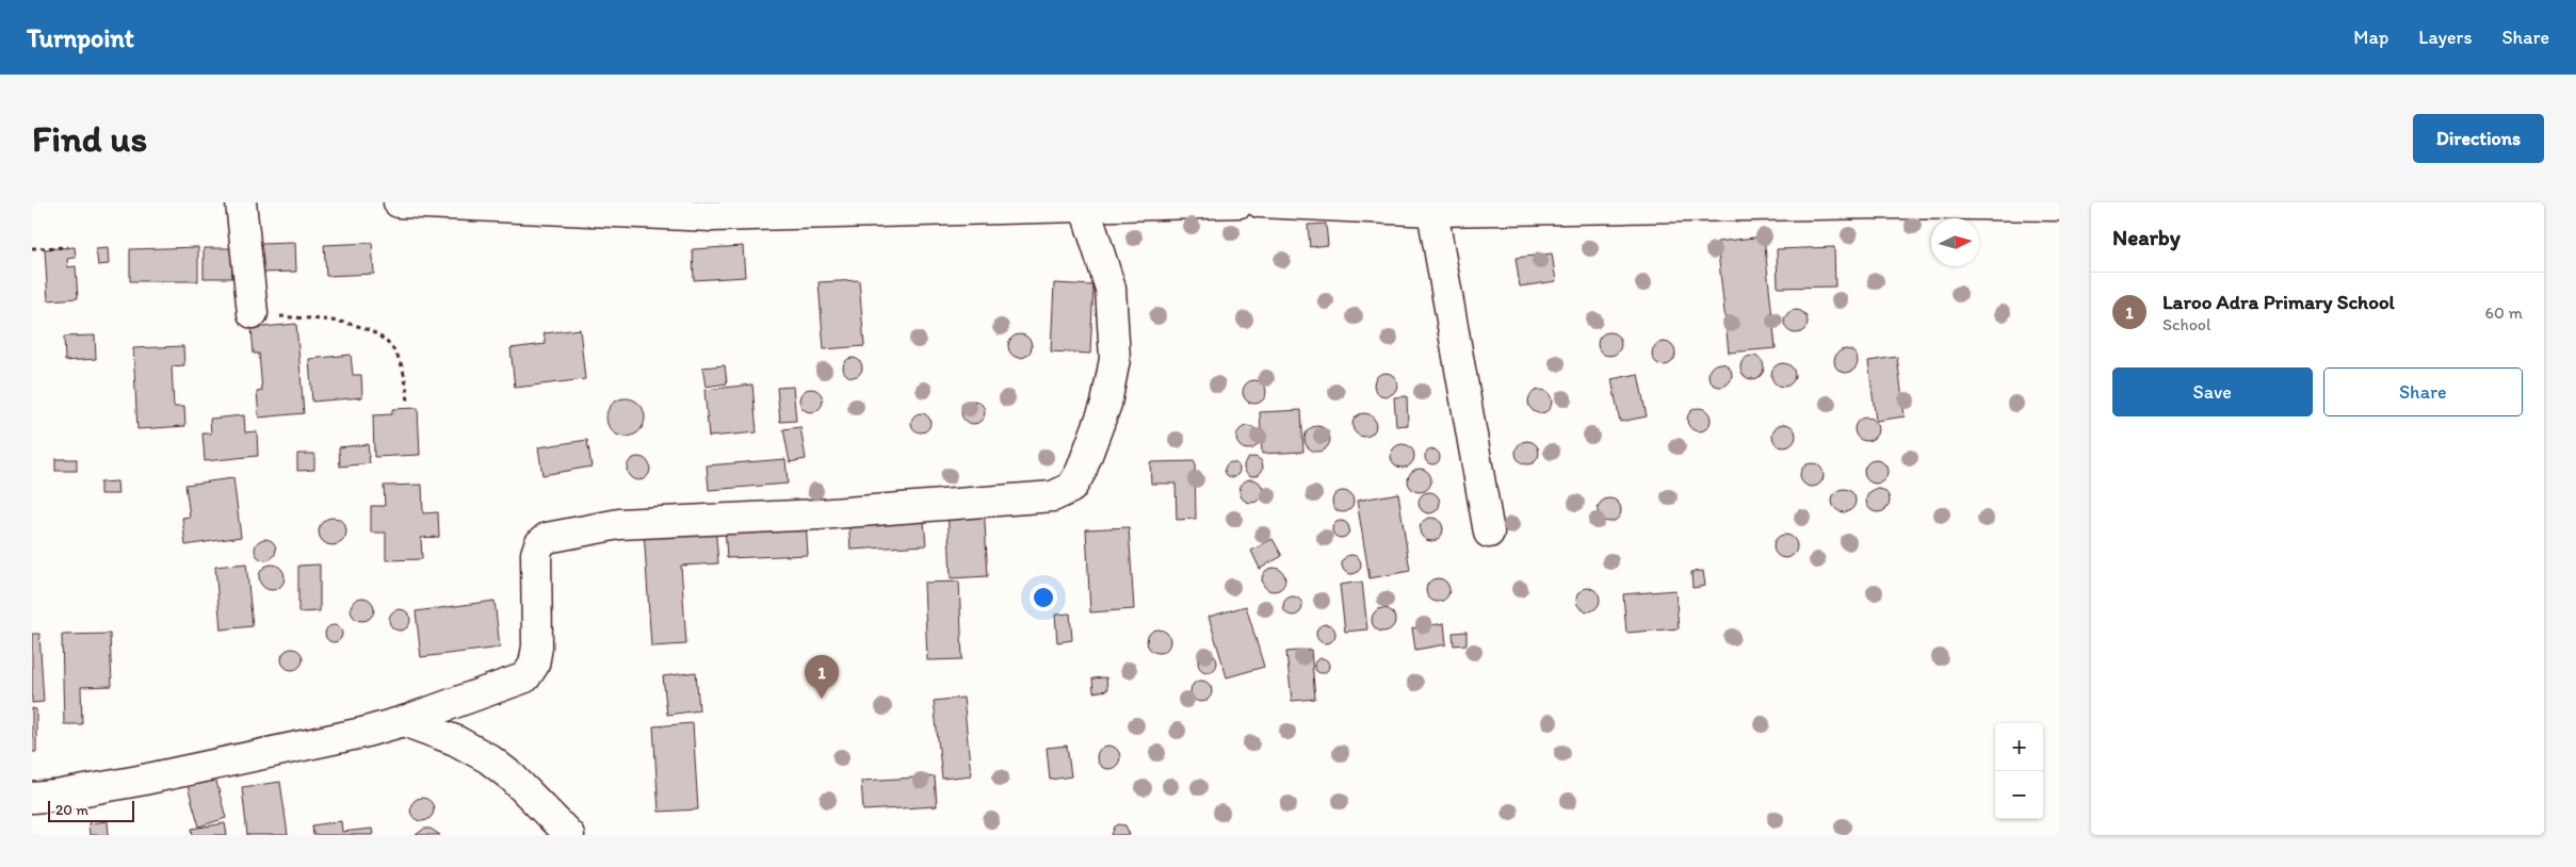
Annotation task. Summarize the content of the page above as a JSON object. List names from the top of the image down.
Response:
{
  "scale_bar": "20 m",
  "north": "right",
  "page": {
    "header": "Turnpoint",
    "nav": ["Map", "Layers", "Share"],
    "buttons": [
      "Directions",
      ["Save", "Share"]
    ],
    "title": "Find us",
    "heading": "Nearby",
    "list": [
      {
        "mark": "1",
        "name": "Laroo Adra Primary School",
        "note": "School",
        "value": "60 m"
      }
    ],
    "pins": "1",
    "map_buttons": ["+", "−"],
    "scale": "20 m"
  }
}
